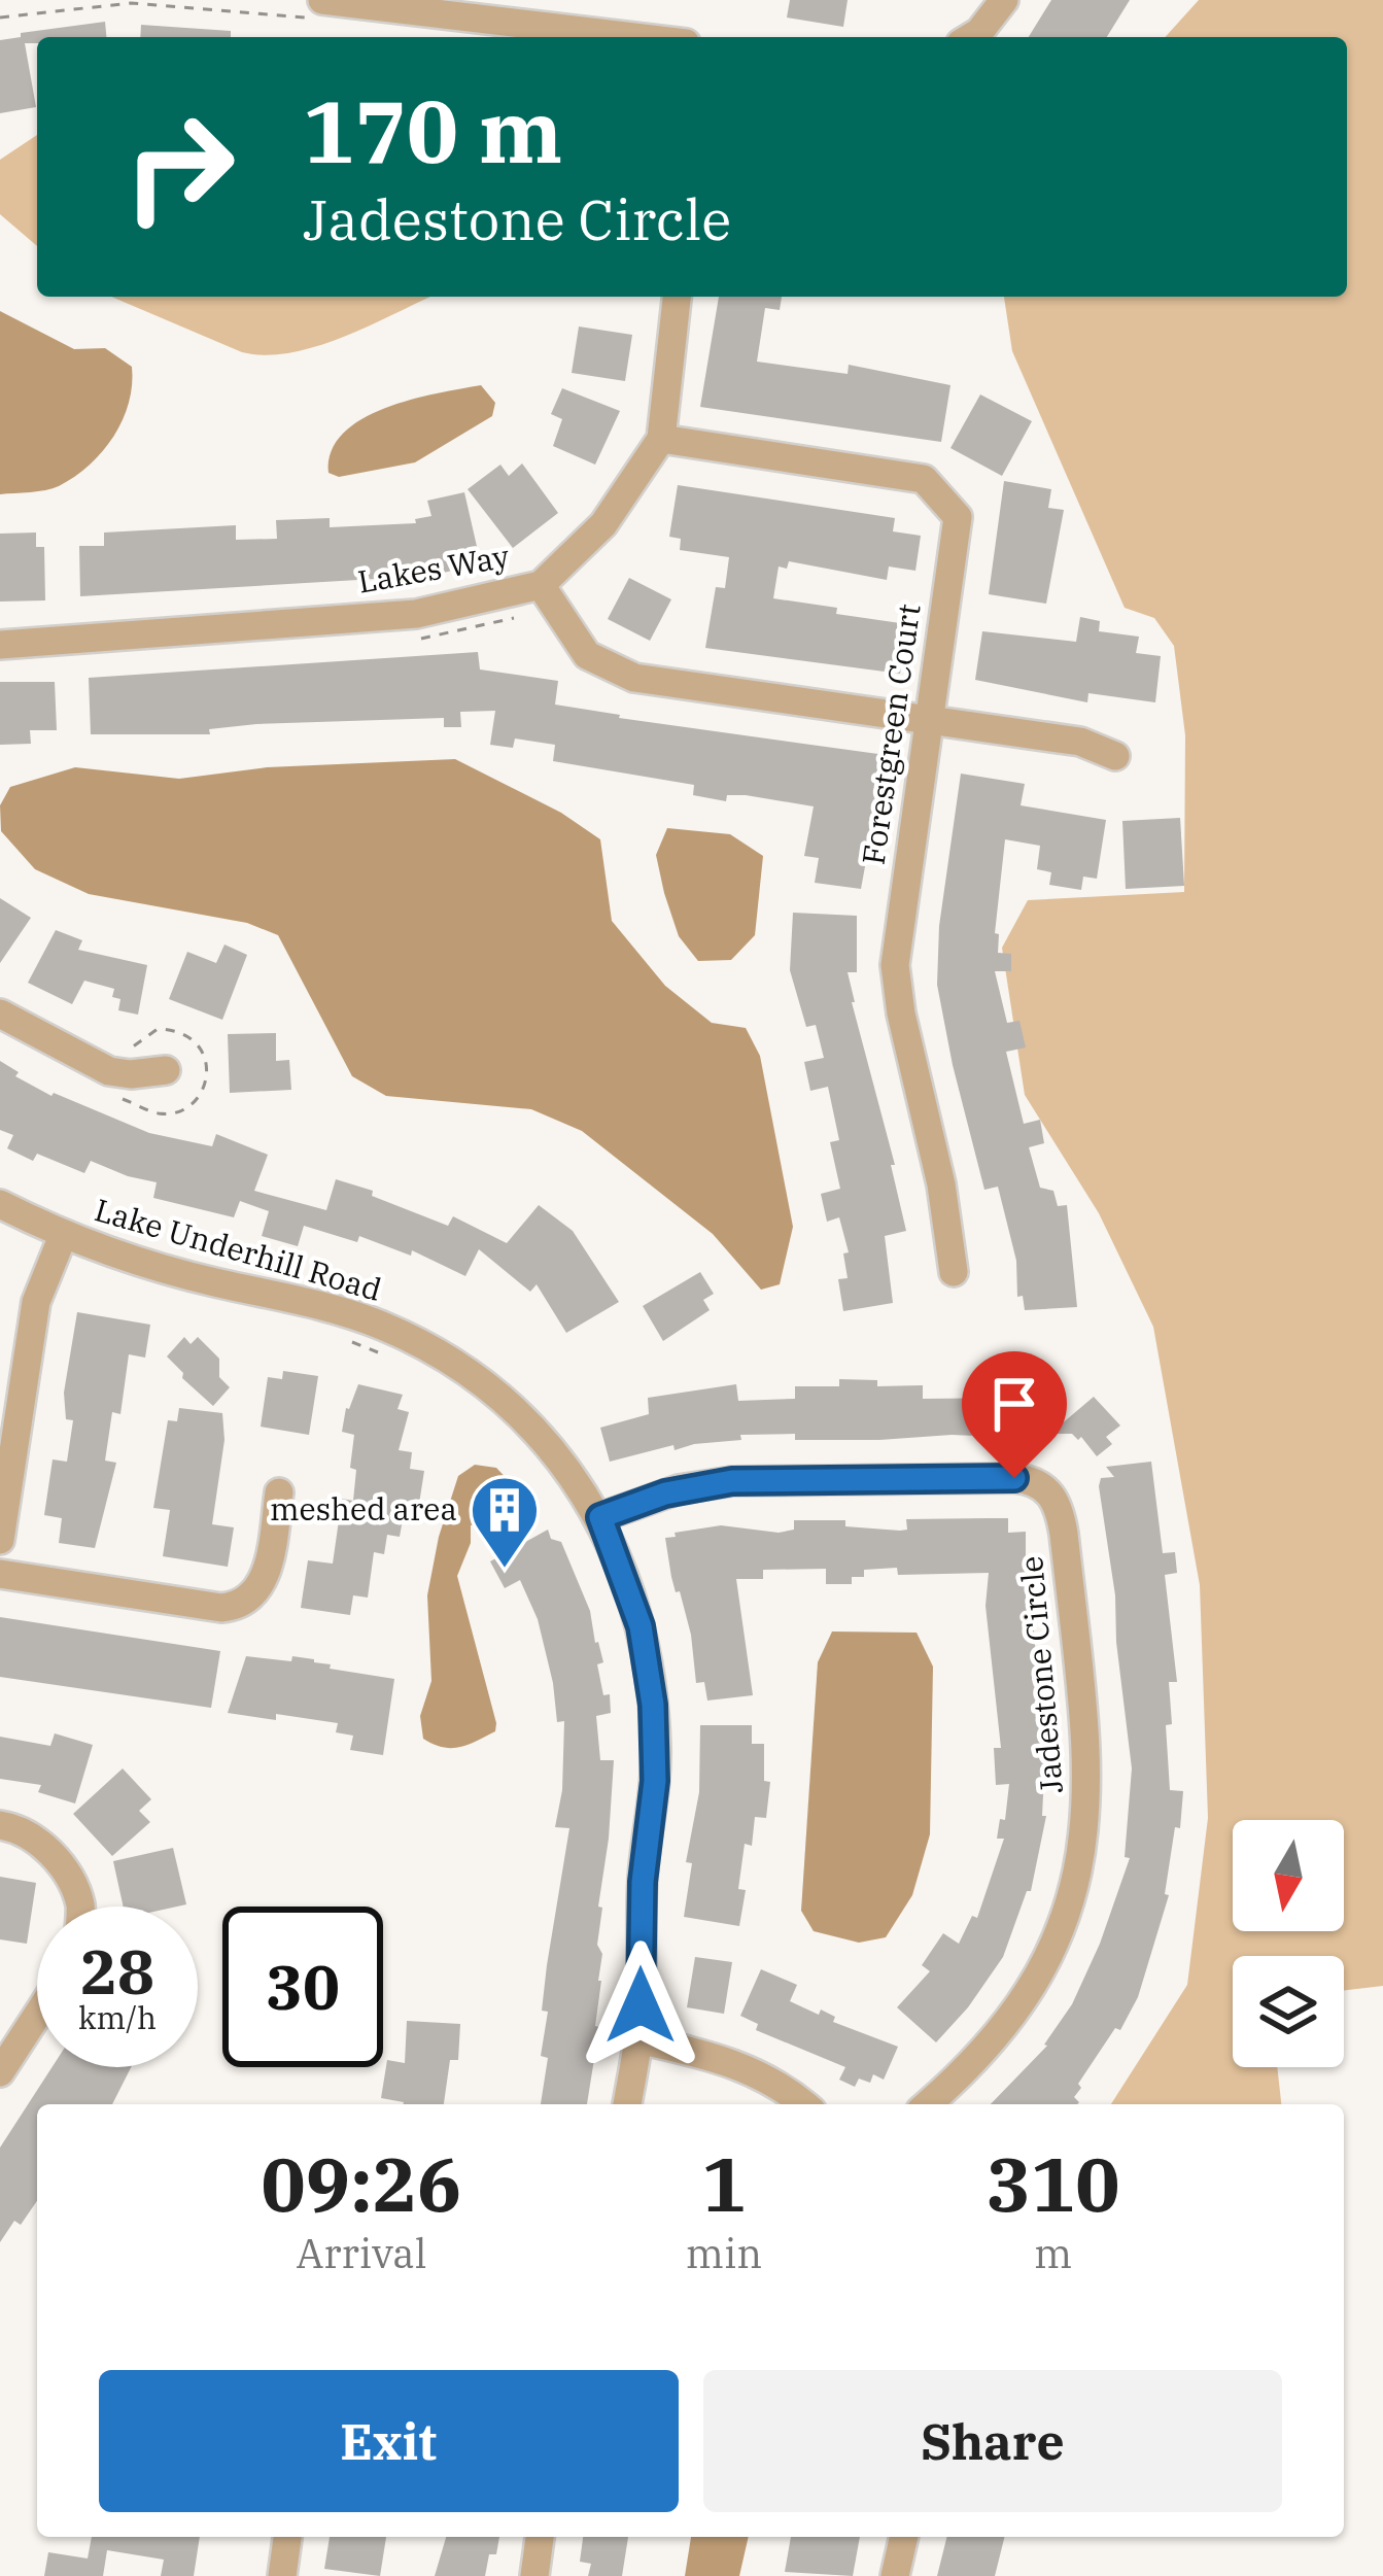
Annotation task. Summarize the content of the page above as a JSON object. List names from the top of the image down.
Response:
{
  "streets": {
    "street": [
      "Lakes Way",
      "Forestgreen Court",
      "Lake Underhill Road",
      "Jadestone Circle"
    ]
  },
  "crossings": [
    ["Lakes Way", "Forestgreen Court"],
    ["Lake Underhill Road", "Jadestone Circle"]
  ],
  "places": {
    "building": ["meshed area"]
  },
  "north": "bottom",
  "page": {
    "turn": ["170 m", "Jadestone Circle"],
    "speed": "28 km/h",
    "limit": "30",
    "eta": [
      "09:26",
      "Arrival",
      "1",
      "min",
      "310",
      "m"
    ],
    "buttons": ["Exit", "Share"]
  }
}
